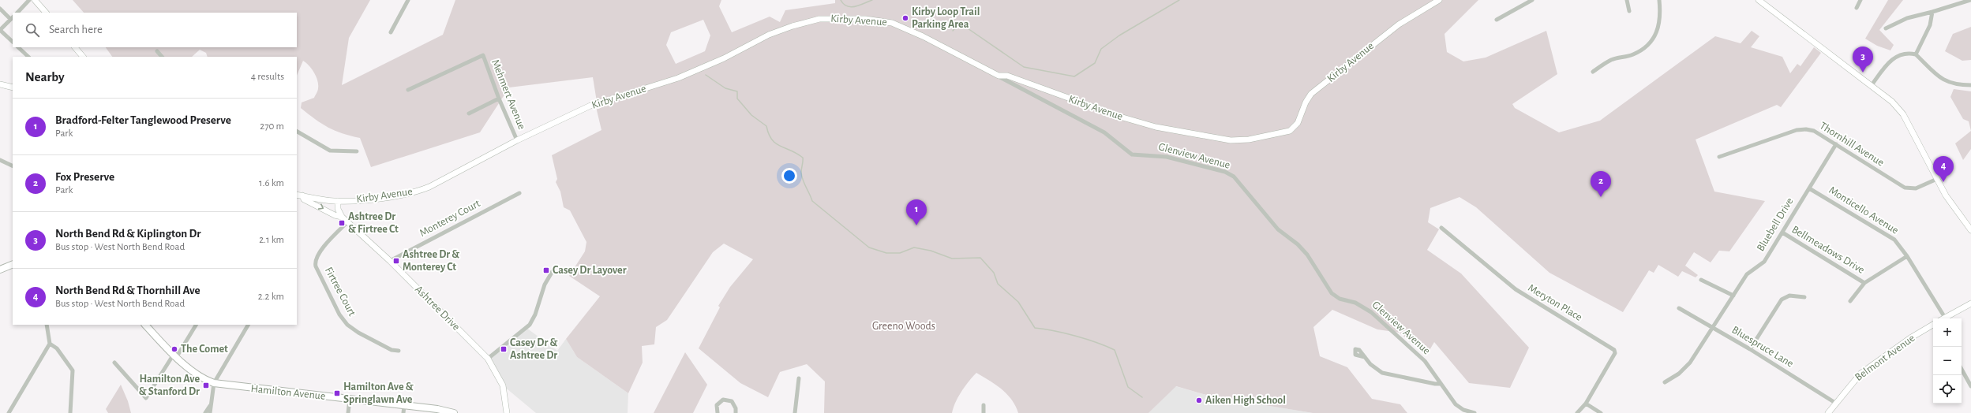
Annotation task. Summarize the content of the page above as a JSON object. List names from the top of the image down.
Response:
{
  "streets": {
    "main road": ["Hamilton Avenue"],
    "street": [
      "Kirby Avenue",
      "Mehmert Avenue",
      "Thornhill Avenue",
      "Glenview Avenue",
      "Monticello Avenue",
      "Monterey Court",
      "Bluebell Drive",
      "Bellmeadows Drive",
      "Firtree Court",
      "Meryton Place",
      "Ashtree Drive",
      "Bluespruce Lane",
      "Belmont Avenue"
    ]
  },
  "crossings": [
    ["Kirby Avenue", "Mehmert Avenue"],
    ["Kirby Avenue", "Glenview Avenue"],
    ["Kirby Avenue", "Ashtree Drive"],
    ["Thornhill Avenue", "Bluebell Drive"],
    ["Monticello Avenue", "Bluebell Drive"],
    ["Monterey Court", "Ashtree Drive"],
    ["Bluebell Drive", "Bellmeadows Drive"],
    ["Bluebell Drive", "Bluespruce Lane"],
    ["Firtree Court", "Ashtree Drive"],
    ["Bluespruce Lane", "Belmont Avenue"]
  ],
  "parks": ["Greeno Woods"],
  "places": {
    "other": ["Kirby Loop Trail Parking Area", "The Comet", "Aiken High School"],
    "transit": [
      "Ashtree Dr & Firtree Ct",
      "Ashtree Dr & Monterey Ct",
      "Casey Dr Layover",
      "Casey Dr & Ashtree Dr",
      "Hamilton Ave & Stanford Dr",
      "Hamilton Ave & Springlawn Ave"
    ]
  },
  "page": {
    "search": "Search here",
    "pins": [
      "3",
      "4",
      "2",
      "1"
    ],
    "heading": ["Nearby", "4 results"],
    "list": [
      {
        "mark": "1",
        "name": "Bradford-Felter Tanglewood Preserve",
        "note": "Park",
        "value": "270 m"
      },
      {
        "mark": "2",
        "name": "Fox Preserve",
        "note": "Park",
        "value": "1.6 km"
      },
      {
        "mark": "3",
        "name": "North Bend Rd & Kiplington Dr",
        "note": "Bus stop · West North Bend Road",
        "value": "2.1 km"
      },
      {
        "mark": "4",
        "name": "North Bend Rd & Thornhill Ave",
        "note": "Bus stop · West North Bend Road",
        "value": "2.2 km"
      }
    ],
    "map_buttons": ["+", "−"]
  }
}
